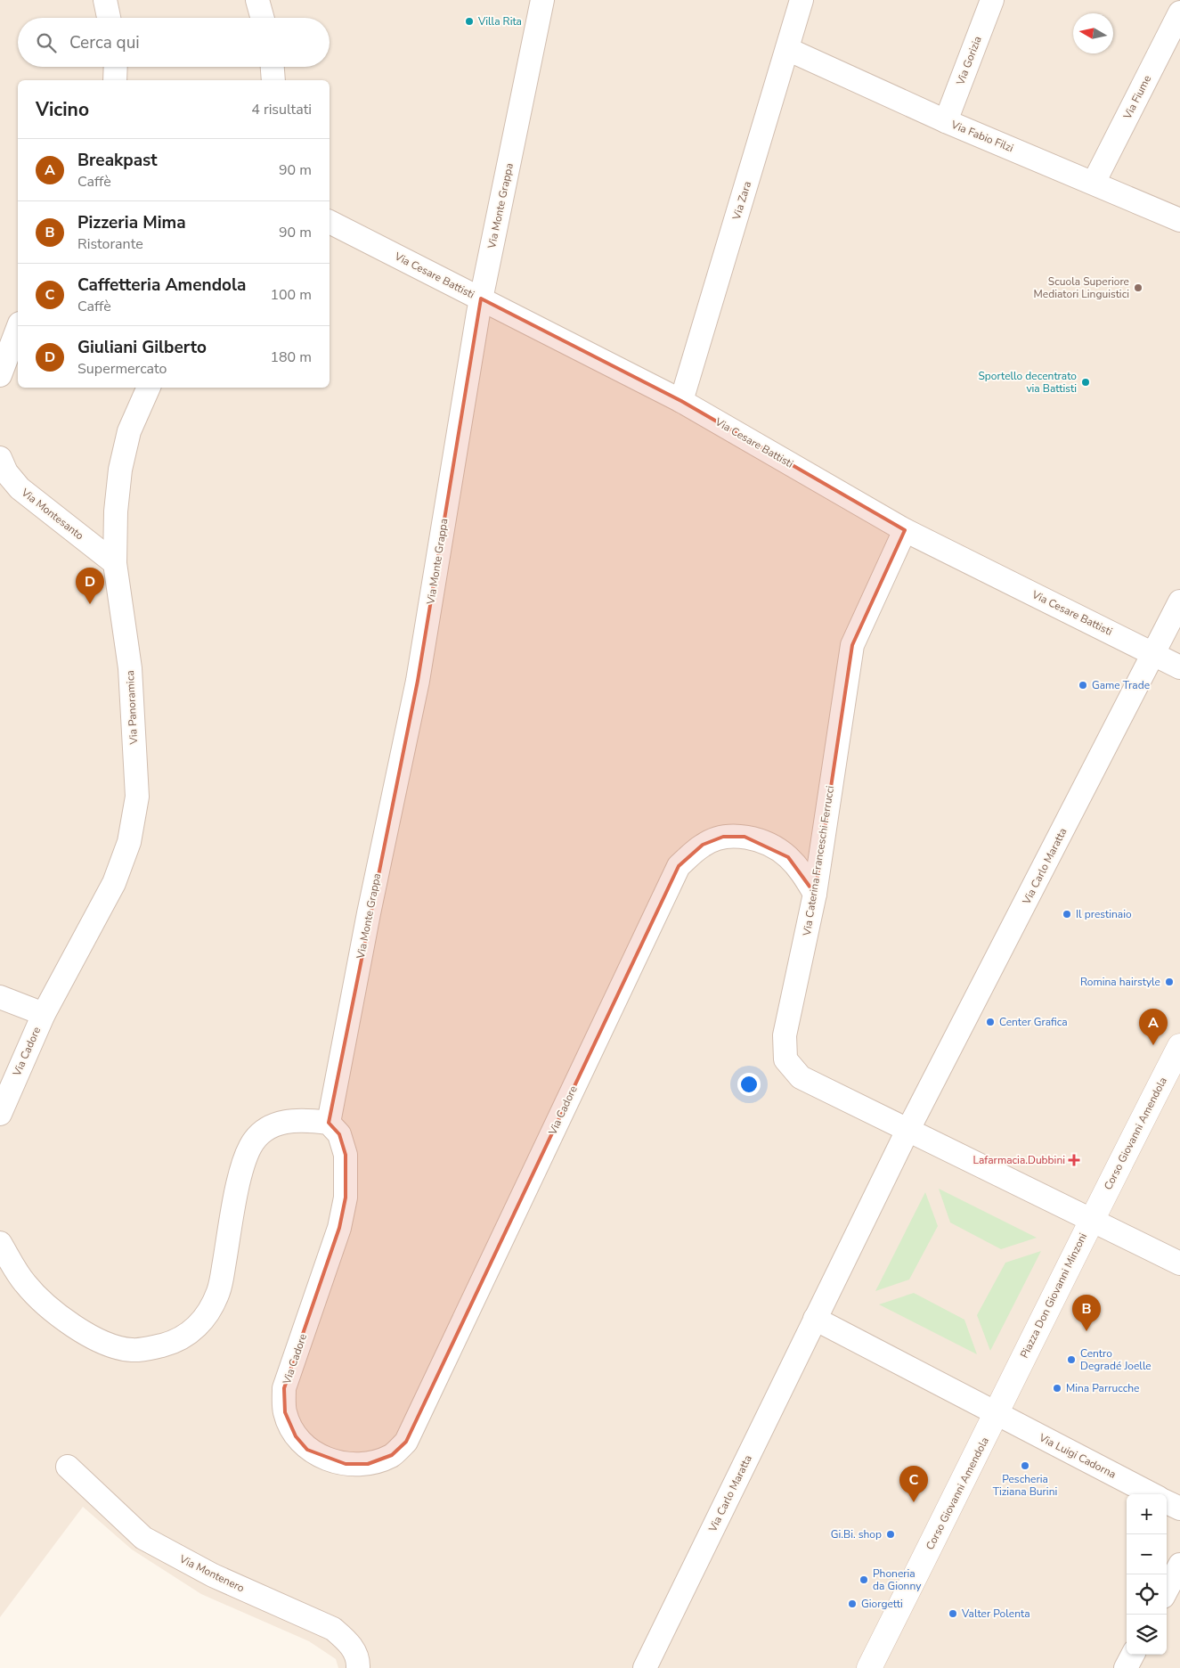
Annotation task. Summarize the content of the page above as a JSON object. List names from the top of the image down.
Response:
{
  "streets": {
    "street": [
      "Via Gorizia",
      "Via Fiume",
      "Via Fabio Filzi",
      "Via Zara",
      "Via Monte Grappa",
      "Via Cesare Battisti",
      "Via Montesanto",
      "Via Panoramica",
      "Via Caterina Franceschi Ferrucci",
      "Via Carlo Maratta",
      "Via Cadore",
      "Corso Giovanni Amendola",
      "Piazza Don Giovanni Minzoni",
      "Via Luigi Cadorna",
      "Via Montenero"
    ]
  },
  "crossings": [
    ["Via Gorizia", "Via Fabio Filzi"],
    ["Via Fiume", "Via Fabio Filzi"],
    ["Via Fabio Filzi", "Via Zara"],
    ["Via Zara", "Via Cesare Battisti"],
    ["Via Monte Grappa", "Via Cesare Battisti"],
    ["Via Monte Grappa", "Via Cadore"],
    ["Via Cesare Battisti", "Via Caterina Franceschi Ferrucci"],
    ["Via Cesare Battisti", "Via Carlo Maratta"],
    ["Via Montesanto", "Via Panoramica"],
    ["Via Panoramica", "Via Cadore"],
    ["Via Caterina Franceschi Ferrucci", "Via Carlo Maratta"],
    ["Via Caterina Franceschi Ferrucci", "Via Cadore"],
    ["Via Caterina Franceschi Ferrucci", "Piazza Don Giovanni Minzoni"],
    ["Via Carlo Maratta", "Piazza Don Giovanni Minzoni"],
    ["Corso Giovanni Amendola", "Piazza Don Giovanni Minzoni"],
    ["Corso Giovanni Amendola", "Via Luigi Cadorna"],
    ["Piazza Don Giovanni Minzoni", "Via Luigi Cadorna"]
  ],
  "places": {
    "other": [
      "Villa Rita",
      "Scuola Superiore Mediatori Linguistici",
      "Sportello decentrato via Battisti",
      "Game Trade",
      "Il prestinaio",
      "Romina hairstyle",
      "Center Grafica",
      "Centro Degradé Joelle",
      "Mina Parrucche",
      "Pescheria Tiziana Burini",
      "Gi.Bi. shop",
      "Phoneria da Gionny",
      "Giorgetti",
      "Valter Polenta"
    ],
    "health": ["Lafarmacia.Dubbini"]
  },
  "north": "left",
  "page": {
    "search": "Cerca qui",
    "heading": ["Vicino", "4 risultati"],
    "list": [
      {
        "mark": "A",
        "name": "Breakpast",
        "note": "Caffè",
        "value": "90 m"
      },
      {
        "mark": "B",
        "name": "Pizzeria Mima",
        "note": "Ristorante",
        "value": "90 m"
      },
      {
        "mark": "C",
        "name": "Caffetteria Amendola",
        "note": "Caffè",
        "value": "100 m"
      },
      {
        "mark": "D",
        "name": "Giuliani Gilberto",
        "note": "Supermercato",
        "value": "180 m"
      }
    ],
    "pins": [
      "D",
      "A",
      "B",
      "C"
    ],
    "map_buttons": ["+", "−"]
  }
}
